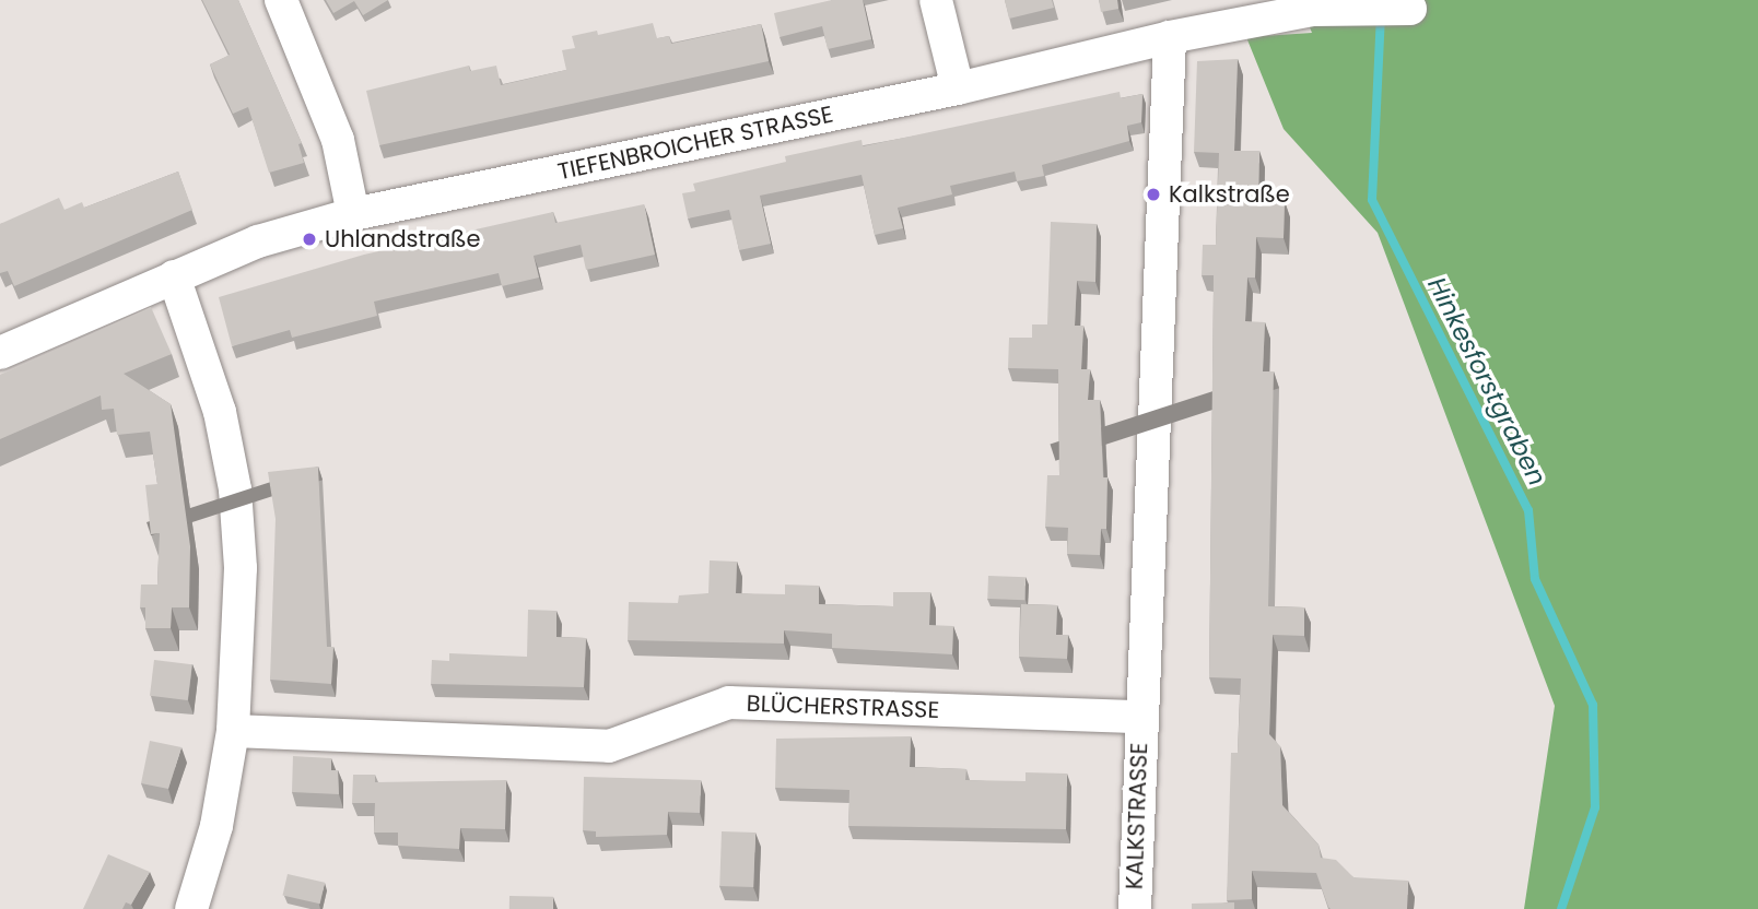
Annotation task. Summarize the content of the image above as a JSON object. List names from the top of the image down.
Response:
{
  "streets": {
    "street": ["TIEFENBROICHER STRASSE", "BLÜCHERSTRASSE", "KALKSTRASSE"]
  },
  "crossings": [
    ["TIEFENBROICHER STRASSE", "KALKSTRASSE"],
    ["BLÜCHERSTRASSE", "KALKSTRASSE"]
  ],
  "water": ["Hinkesforstgraben"],
  "places": ["Kalkstraße", "Uhlandstraße"]
}
